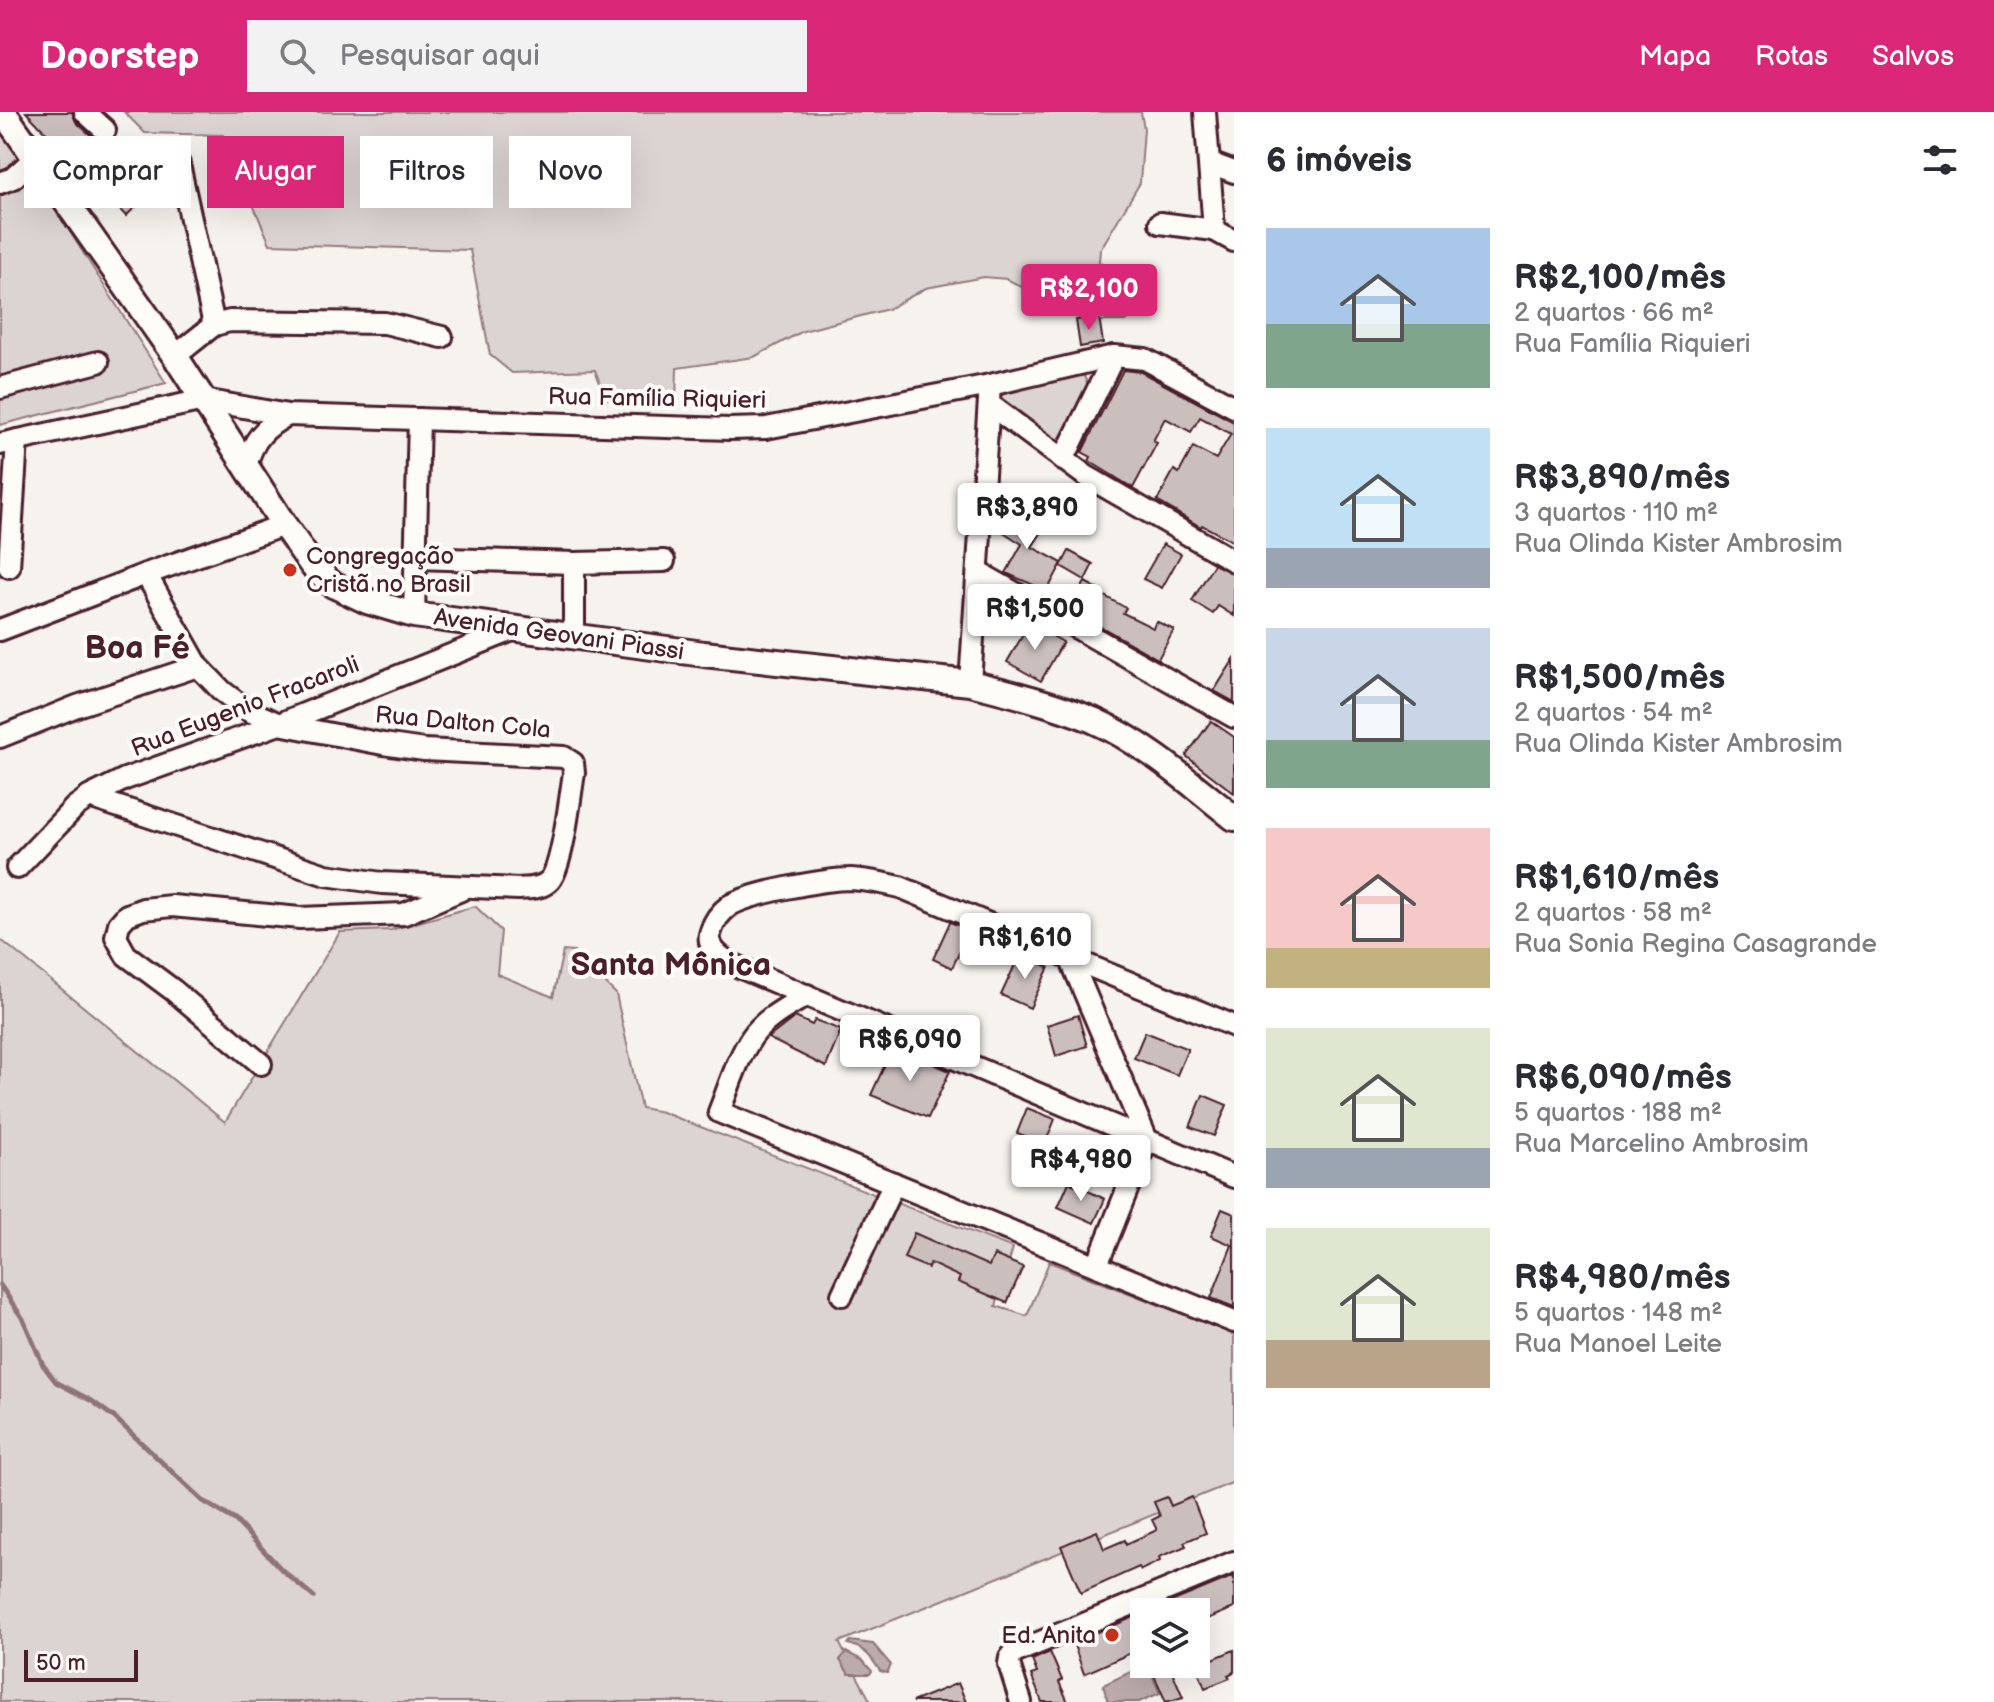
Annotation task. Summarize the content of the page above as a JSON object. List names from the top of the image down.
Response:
{
  "streets": {
    "main road": ["Avenida Geovani Piassi"],
    "street": ["Rua Família Riquieri", "Rua Eugenio Fracaroli", "Rua Dalton Cola"]
  },
  "crossings": [
    ["Rua Família Riquieri", "Avenida Geovani Piassi"],
    ["Avenida Geovani Piassi", "Rua Eugenio Fracaroli"],
    ["Rua Eugenio Fracaroli", "Rua Dalton Cola"]
  ],
  "districts": ["Boa Fé", "Santa Mônica"],
  "places": ["Congregação Cristã no Brasil", "Ed. Anita"],
  "scale_bar": "50 m",
  "page": {
    "header": "Doorstep",
    "search": "Pesquisar aqui",
    "nav": ["Mapa", "Rotas", "Salvos"],
    "heading": "6 imóveis",
    "chip": [
      "Comprar",
      "Alugar",
      "Filtros",
      "Novo"
    ],
    "list": [
      {
        "name": "R$2,100/mês",
        "note": "2 quartos · 66 m² · Rua Família Riquieri"
      },
      {
        "name": "R$3,890/mês",
        "note": "3 quartos · 110 m² · Rua Olinda Kister Ambrosim"
      },
      {
        "name": "R$1,500/mês",
        "note": "2 quartos · 54 m² · Rua Olinda Kister Ambrosim"
      },
      {
        "name": "R$1,610/mês",
        "note": "2 quartos · 58 m² · Rua Sonia Regina Casagrande"
      },
      {
        "name": "R$6,090/mês",
        "note": "5 quartos · 188 m² · Rua Marcelino Ambrosim"
      },
      {
        "name": "R$4,980/mês",
        "note": "5 quartos · 148 m² · Rua Manoel Leite"
      }
    ],
    "price": [
      "R$2,100",
      "R$3,890",
      "R$1,500",
      "R$1,610",
      "R$6,090",
      "R$4,980"
    ],
    "scale": "50 m"
  }
}
